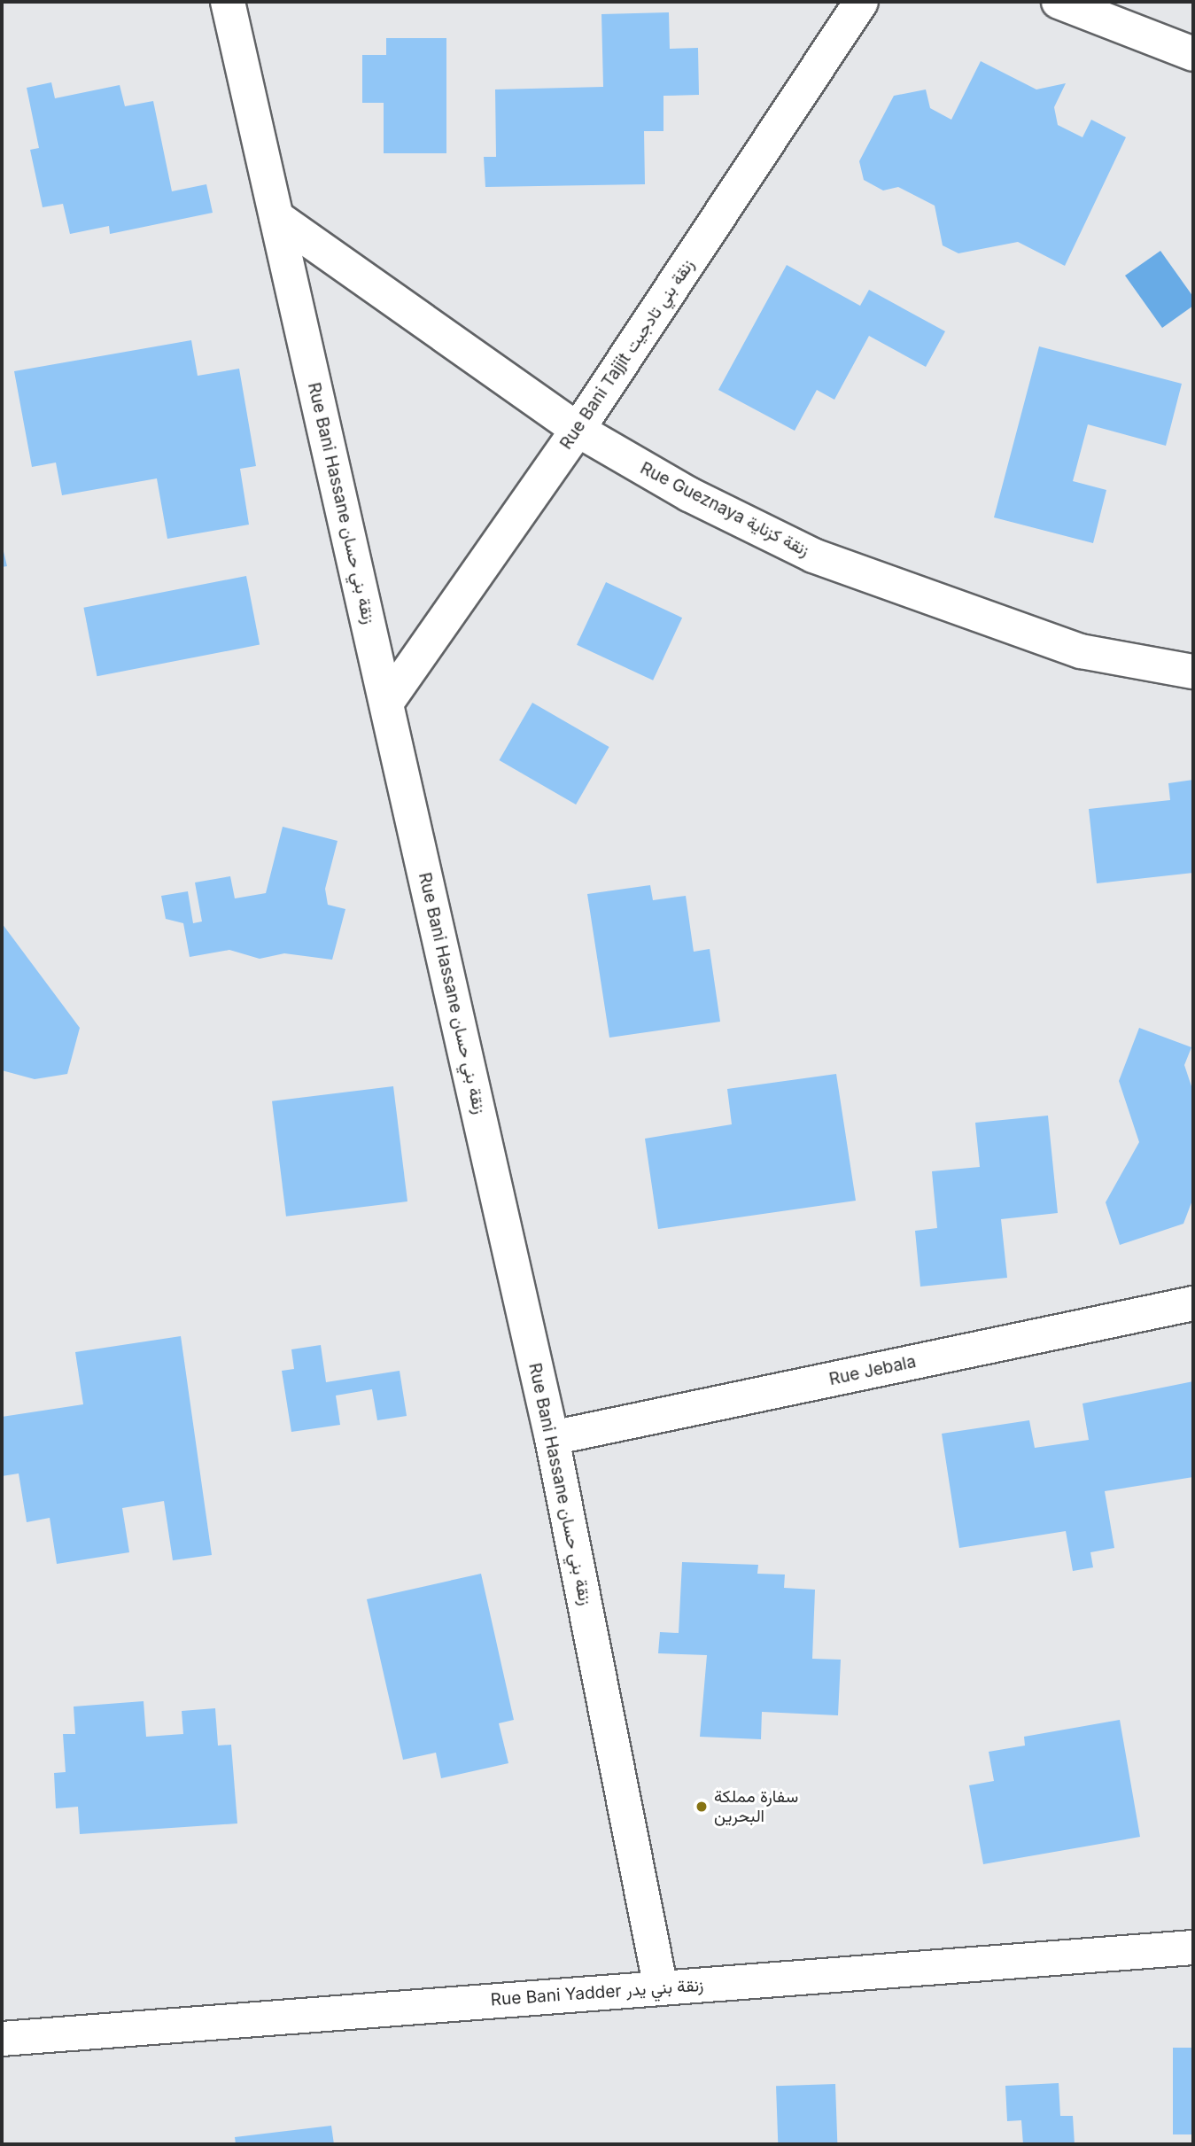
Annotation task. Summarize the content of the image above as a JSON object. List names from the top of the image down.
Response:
{
  "streets": {
    "street": [
      "Rue Bani Tajjit زنقة بني تادجيت",
      "Rue Bani Hassane زنقة بني حسان",
      "Rue Gueznaya زنقة كزناية",
      "Rue Jebala",
      "Rue Bani Yadder زنقة بني يدر"
    ]
  },
  "crossings": [
    ["Rue Bani Tajjit زنقة بني تادجيت", "Rue Bani Hassane زنقة بني حسان"],
    ["Rue Bani Tajjit زنقة بني تادجيت", "Rue Gueznaya زنقة كزناية"],
    ["Rue Bani Hassane زنقة بني حسان", "Rue Gueznaya زنقة كزناية"],
    ["Rue Bani Hassane زنقة بني حسان", "Rue Jebala"],
    ["Rue Bani Hassane زنقة بني حسان", "Rue Bani Yadder زنقة بني يدر"]
  ],
  "places": ["سفارة مملكة البحرين"]
}
